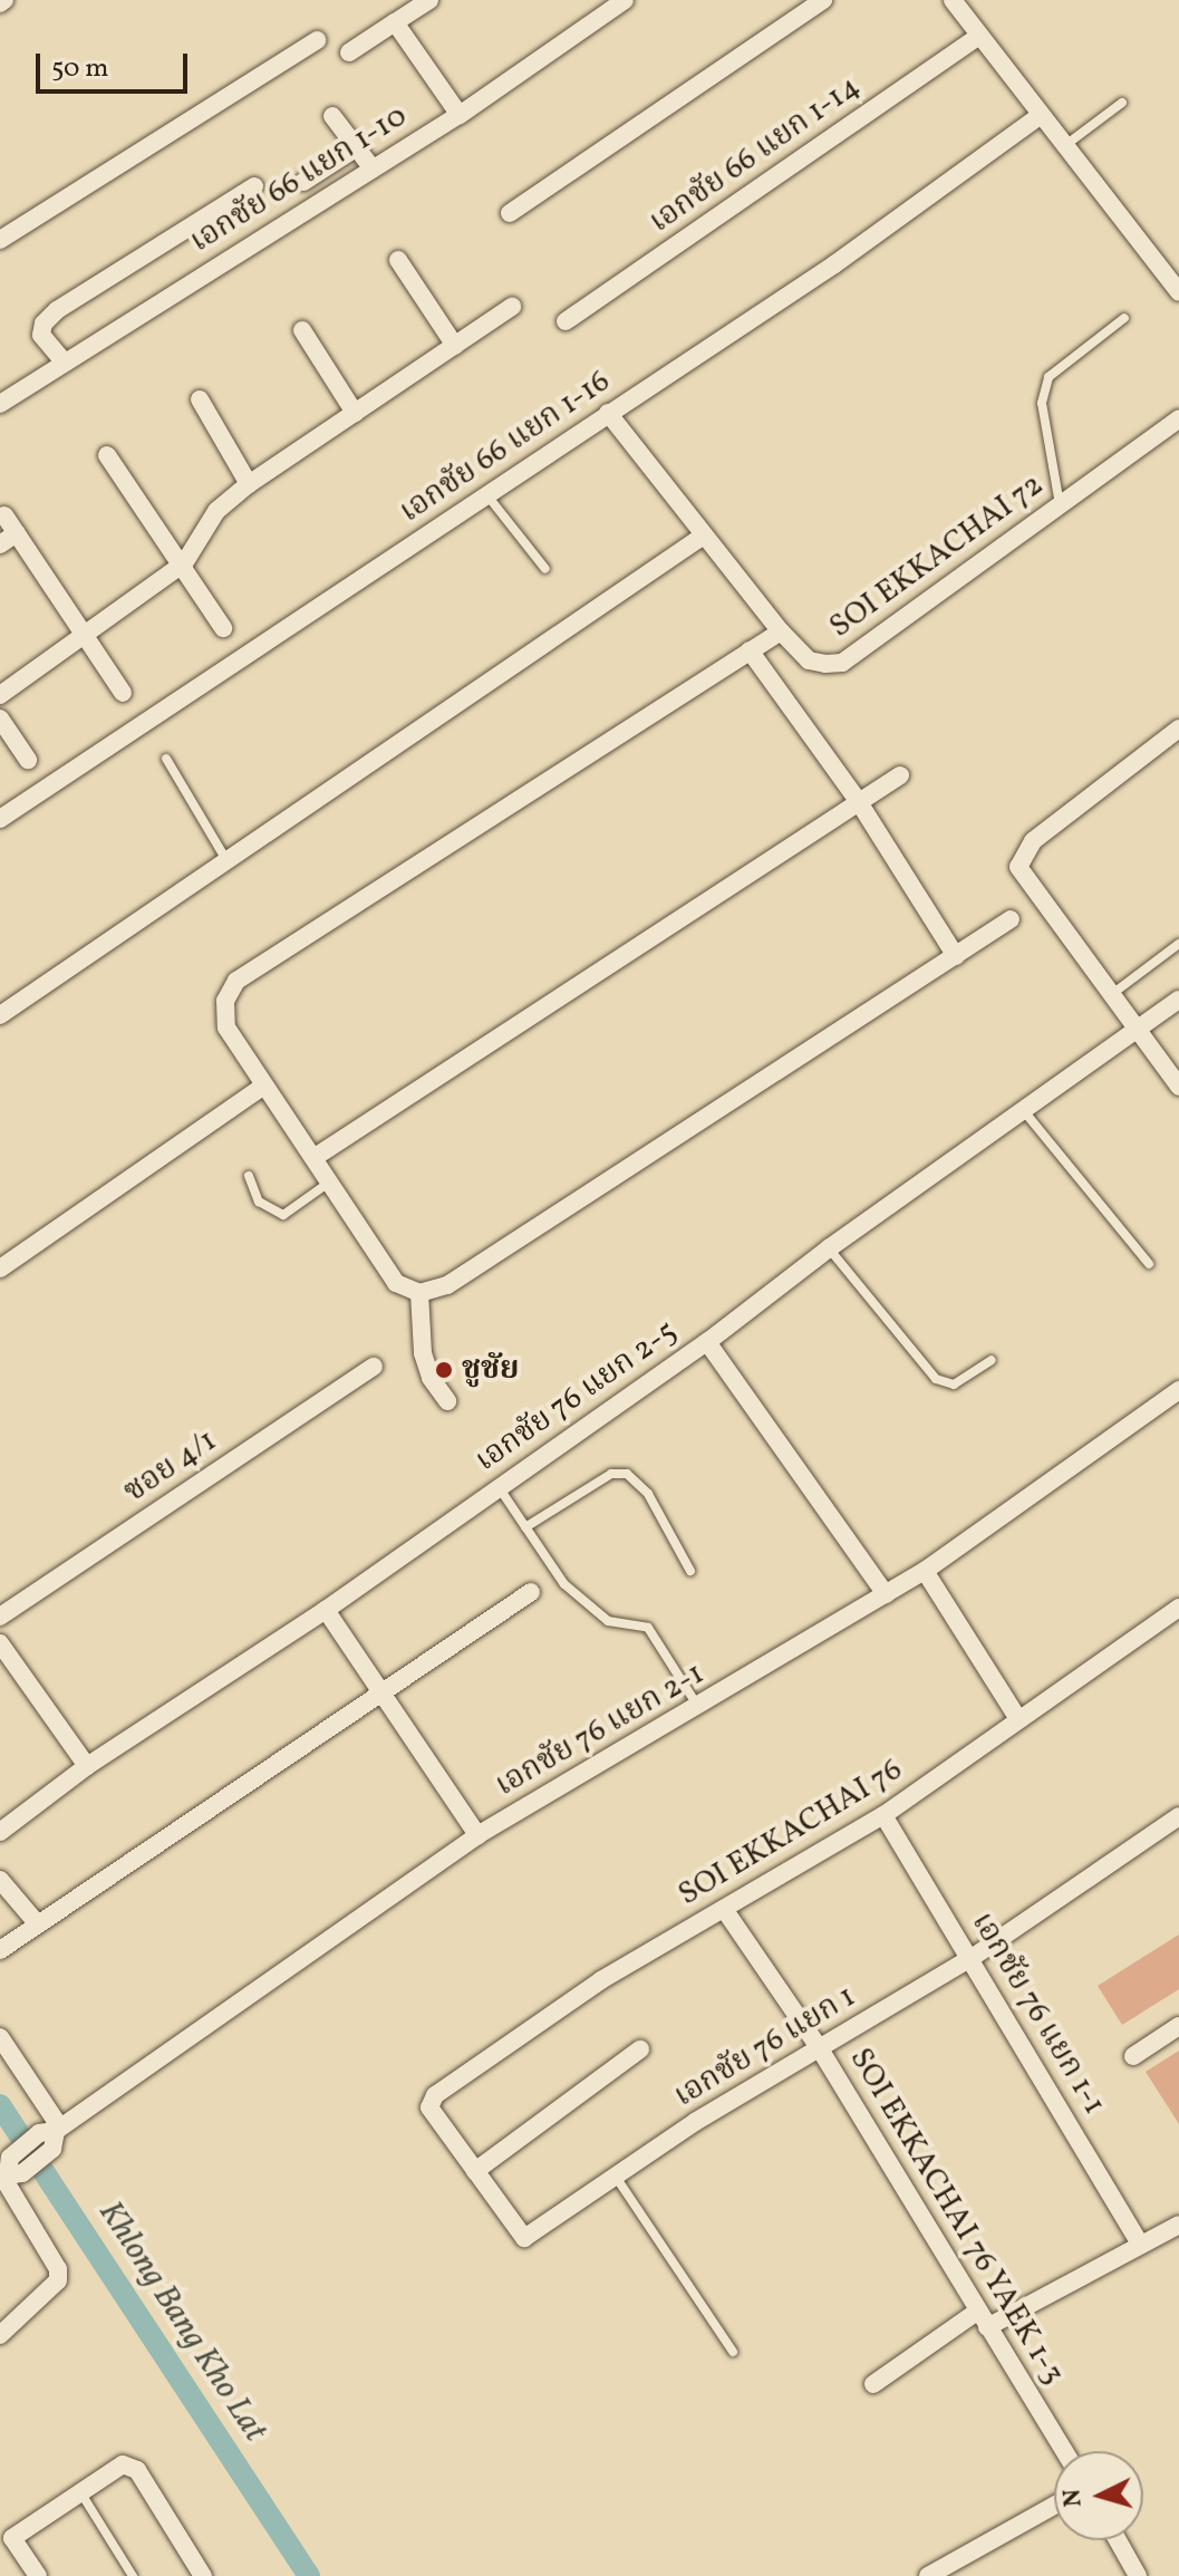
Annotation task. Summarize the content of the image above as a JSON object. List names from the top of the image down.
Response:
{
  "streets": {
    "street": [
      "เอกชัย 66 แยก 1-14",
      "เอกชัย 66 แยก 1-10",
      "เอกชัย 66 แยก 1-16",
      "SOI EKKACHAI 72",
      "เอกชัย 76 แยก 2-5",
      "ซอย 4/1",
      "เอกชัย 76 แยก 2-1",
      "SOI EKKACHAI 76",
      "เอกชัย 76 แยก 1-1",
      "เอกชัย 76 แยก 1",
      "SOI EKKACHAI 76 YAEK 1-3"
    ]
  },
  "crossings": [
    ["เอกชัย 66 แยก 1-16", "SOI EKKACHAI 72"],
    ["SOI EKKACHAI 76", "เอกชัย 76 แยก 1-1"],
    ["SOI EKKACHAI 76", "เอกชัย 76 แยก 1"],
    ["SOI EKKACHAI 76", "SOI EKKACHAI 76 YAEK 1-3"],
    ["เอกชัย 76 แยก 1-1", "เอกชัย 76 แยก 1"],
    ["เอกชัย 76 แยก 1", "SOI EKKACHAI 76 YAEK 1-3"]
  ],
  "water": ["Khlong Bang Kho Lat"],
  "places": ["ชูชัย"],
  "scale_bar": "50 m",
  "north": "left"
}
